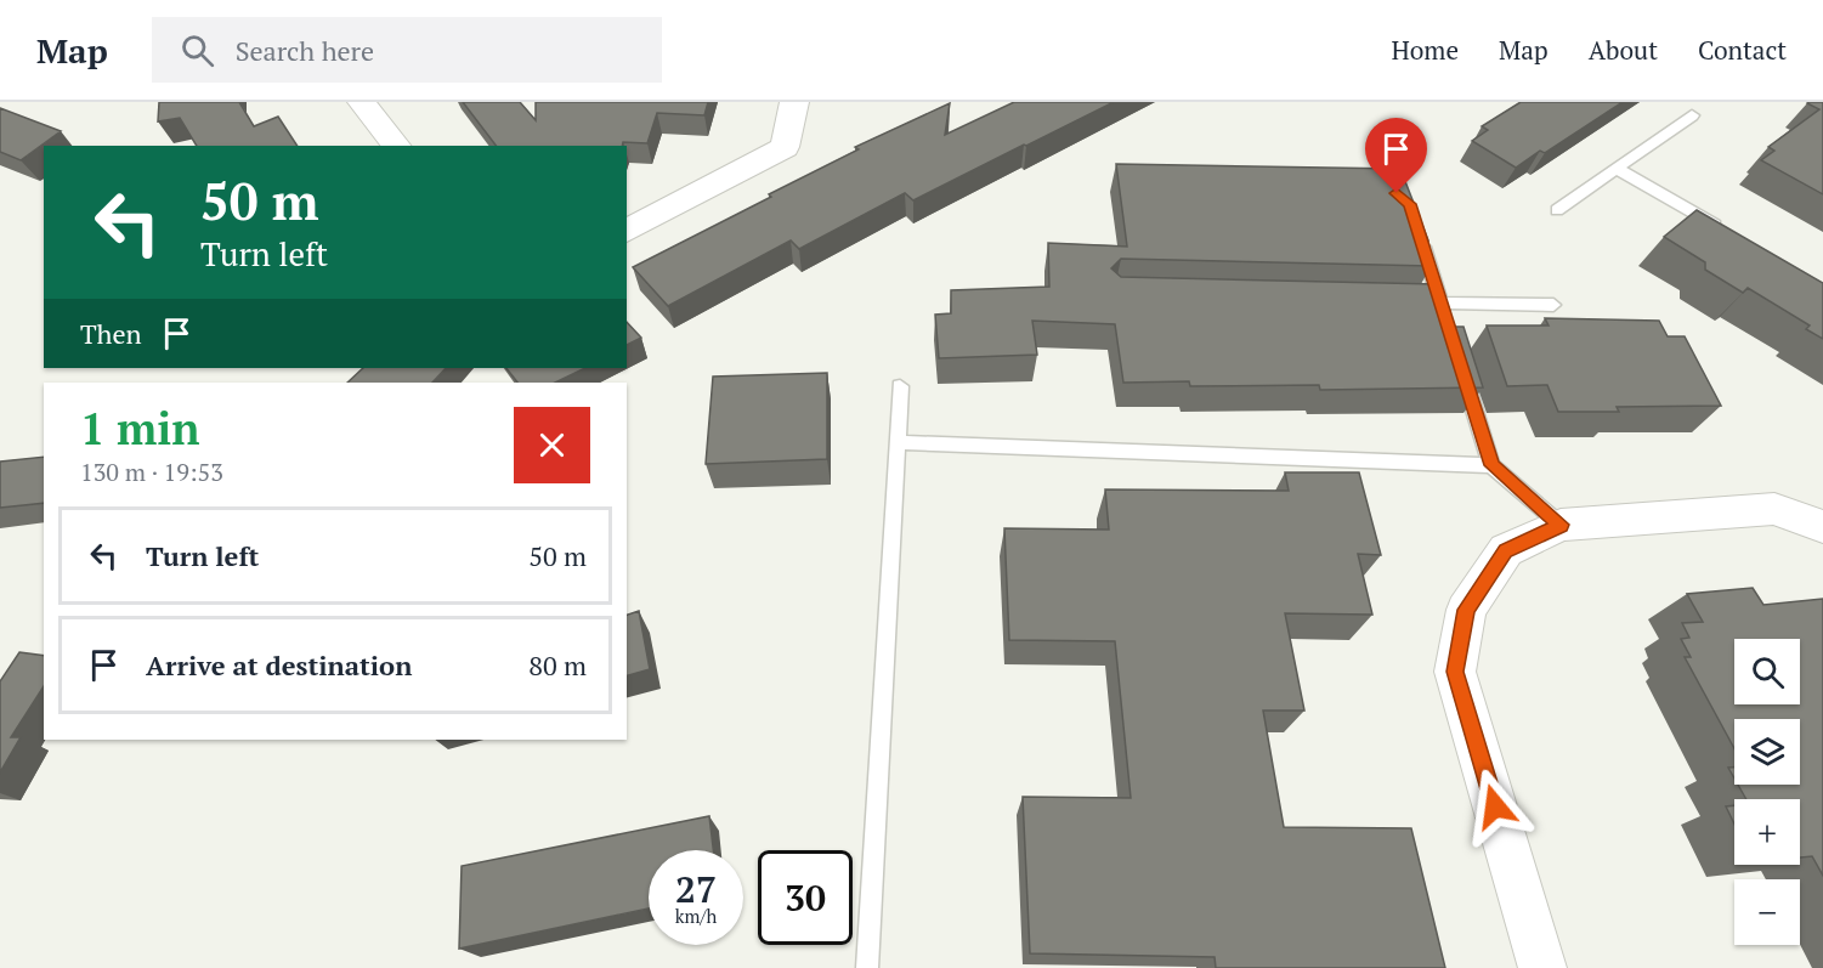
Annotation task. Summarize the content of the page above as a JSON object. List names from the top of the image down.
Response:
{
  "page": {
    "header": "Map",
    "search": "Search here",
    "nav": [
      "Home",
      "Map",
      "About",
      "Contact"
    ],
    "turn": ["50 m", "Turn left"],
    "then": "Then",
    "heading": ["1 min", "130 m · 19:53"],
    "list": [
      {
        "name": "Turn left",
        "value": "50 m"
      },
      {
        "name": "Arrive at destination",
        "value": "80 m"
      }
    ],
    "map_buttons": ["+", "−"],
    "speed": "27 km/h",
    "limit": "30"
  }
}
